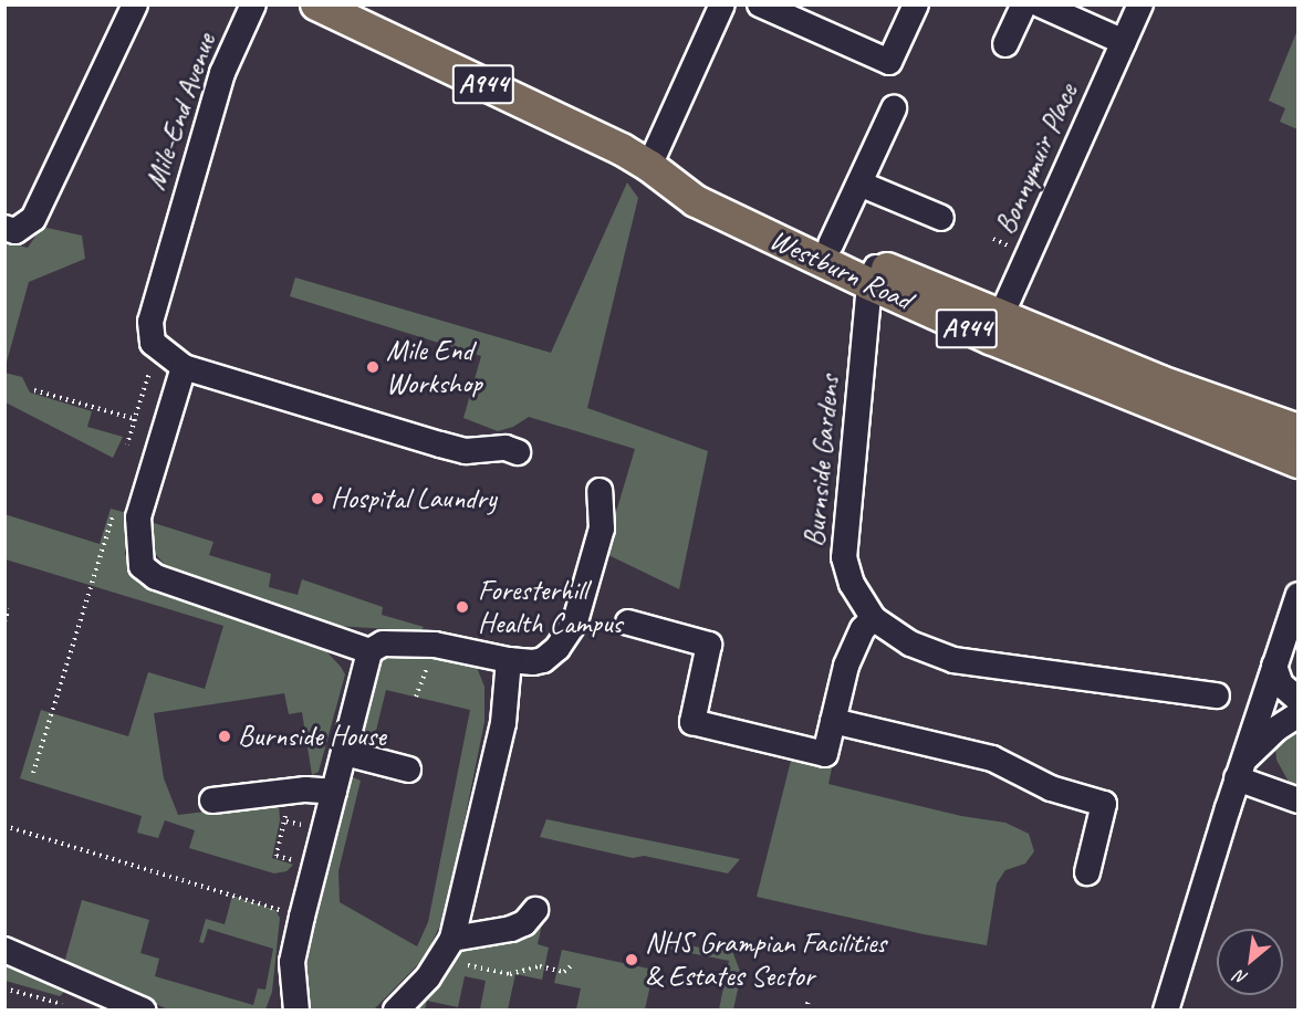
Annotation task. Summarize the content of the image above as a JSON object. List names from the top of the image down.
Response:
{
  "streets": {
    "main road": ["A944", "Westburn Road"],
    "street": ["Mile-End Avenue", "Bonnymuir Place", "Burnside Gardens"]
  },
  "crossings": [
    ["Bonnymuir Place", "Westburn Road"],
    ["Westburn Road", "Burnside Gardens"]
  ],
  "places": [
    "Mile End Workshop",
    "Hospital Laundry",
    "Foresterhill Health Campus",
    "Burnside House",
    "NHS Grampian Facilities & Estates Sector"
  ],
  "north": "bottom left"
}
